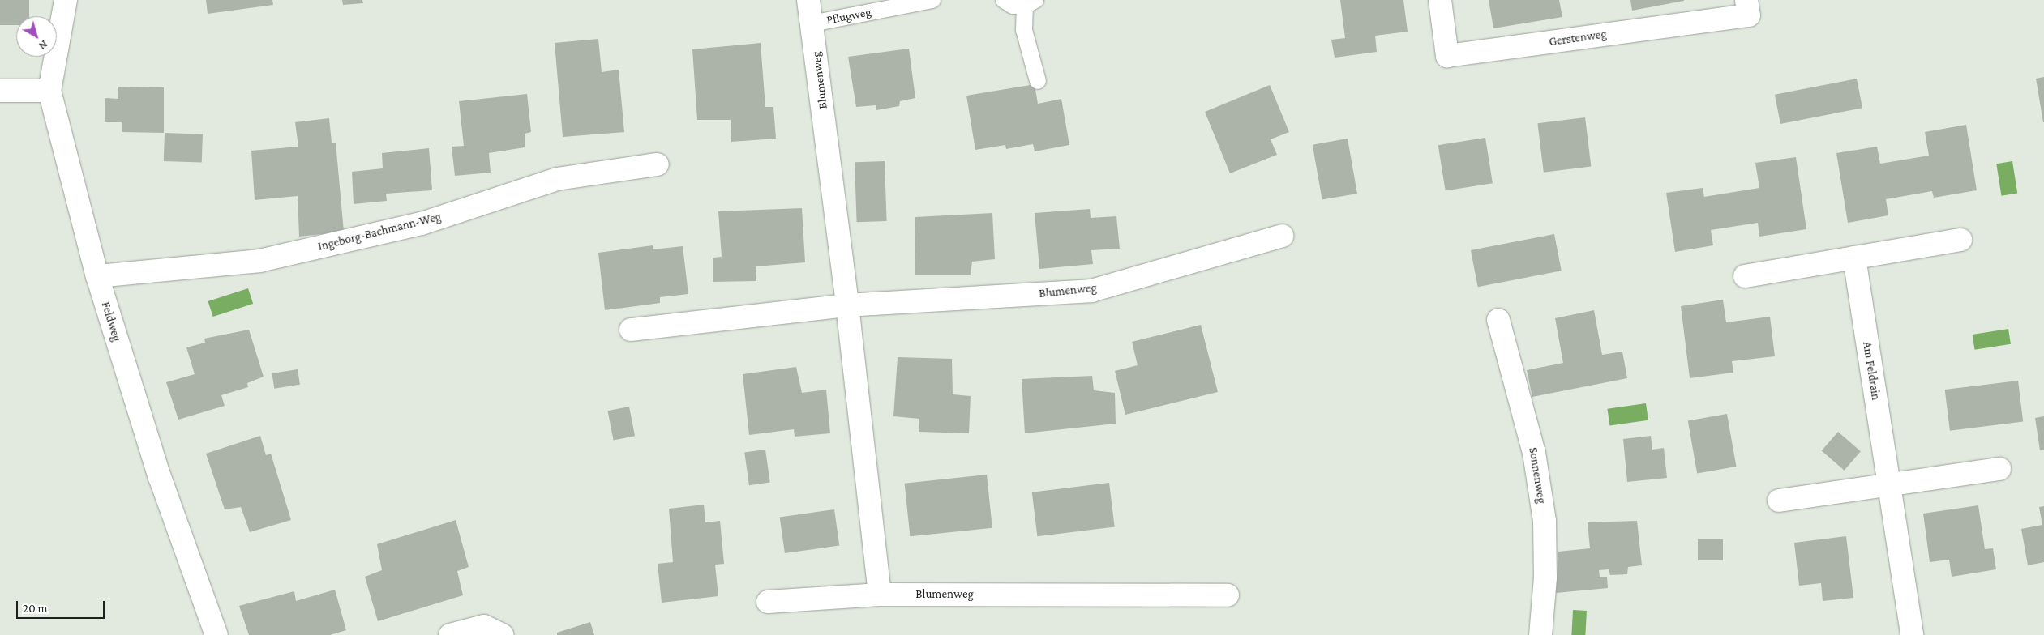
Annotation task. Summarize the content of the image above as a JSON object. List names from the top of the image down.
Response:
{
  "streets": {
    "street": [
      "Gerstenweg",
      "Blumenweg",
      "Ingeborg-Bachmann-Weg",
      "Feldweg",
      "Am Feldrain",
      "Sonnenweg"
    ],
    "lane": ["Pflugweg"]
  },
  "crossings": [
    ["Pflugweg", "Blumenweg"],
    ["Ingeborg-Bachmann-Weg", "Feldweg"]
  ],
  "scale_bar": "20 m",
  "north": "bottom right"
}
